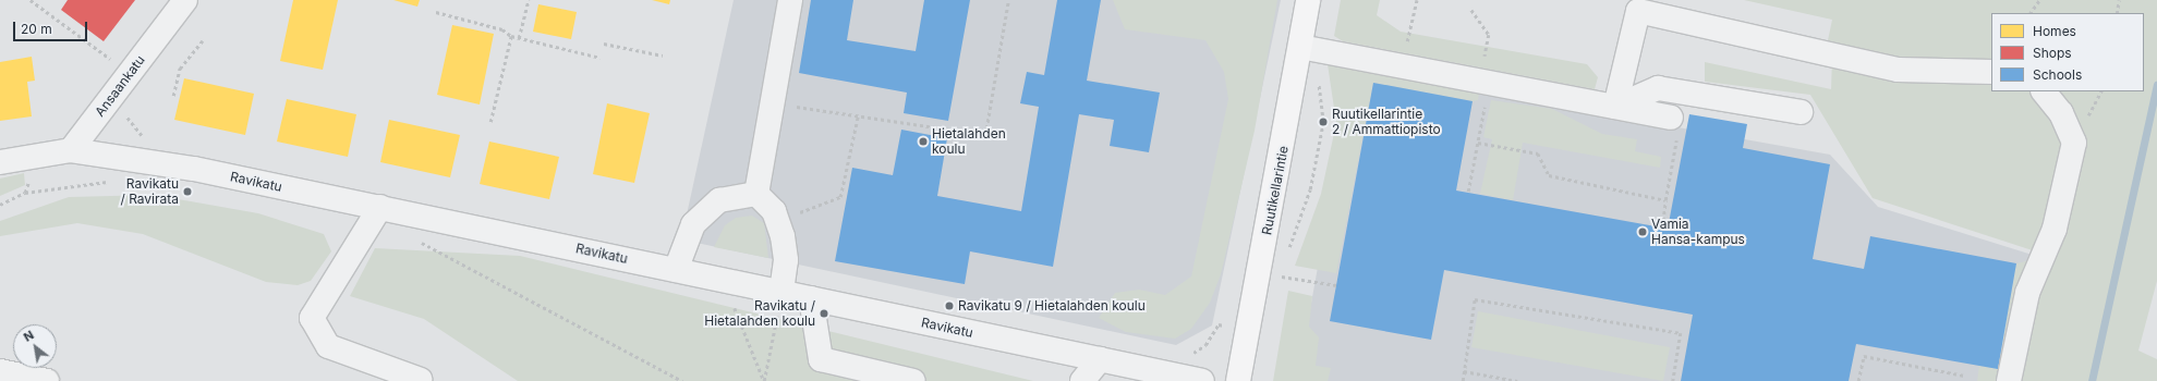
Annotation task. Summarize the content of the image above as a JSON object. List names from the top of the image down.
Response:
{
  "streets": {
    "main road": ["Ruutikellarintie"],
    "street": ["Ansaankatu", "Ravikatu"]
  },
  "crossings": [
    ["Ansaankatu", "Ravikatu"]
  ],
  "places": [
    "Ruutikellarintie 2 / Ammattiopisto",
    "Hietalahden koulu",
    "Ravikatu / Ravirata",
    "Vamia Hansa-kampus",
    "Ravikatu 9 / Hietalahden koulu",
    "Ravikatu / Hietalahden koulu"
  ],
  "legend": ["Homes", "Shops", "Schools"],
  "scale_bar": "20 m",
  "north": "top left"
}
